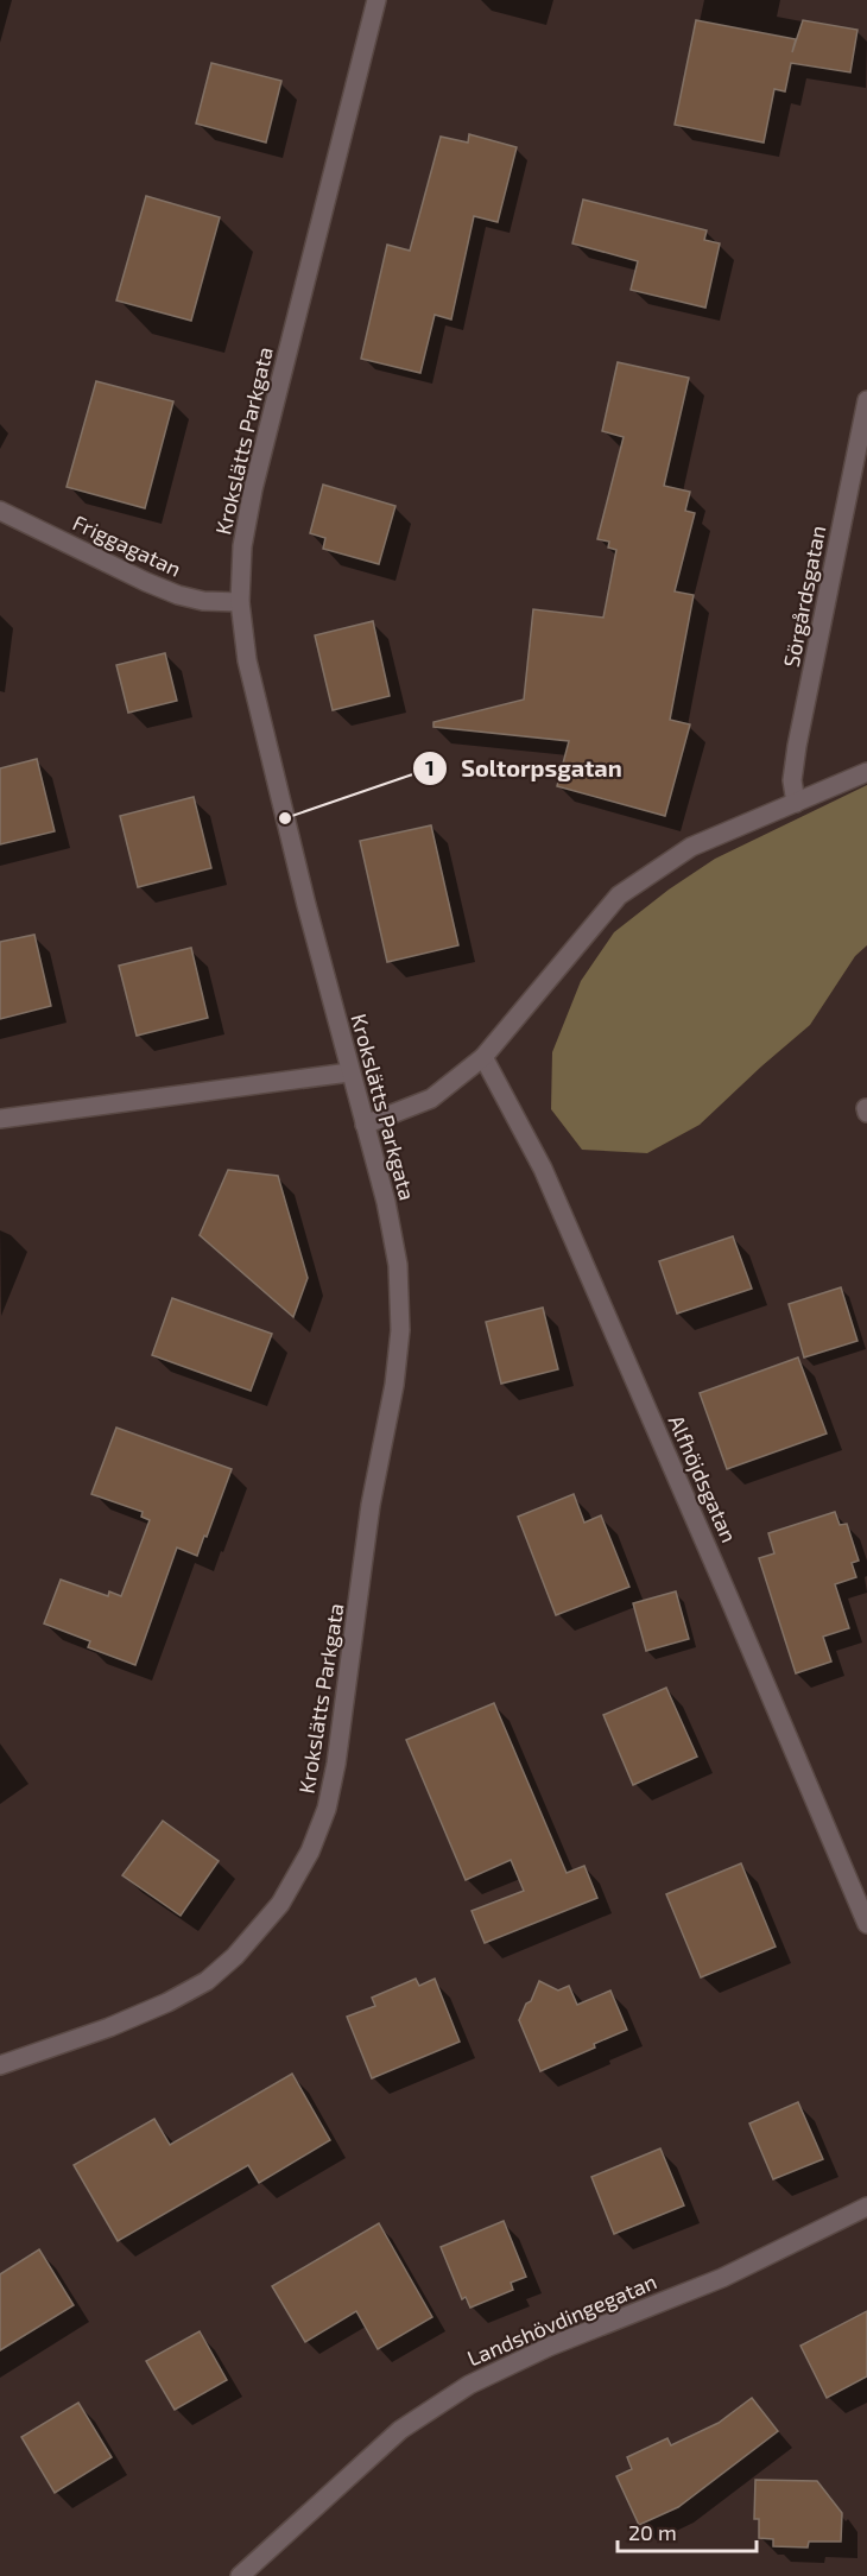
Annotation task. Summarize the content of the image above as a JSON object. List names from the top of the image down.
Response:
{
  "streets": {
    "street": [
      "Krokslätts Parkgata",
      "Friggagatan",
      "Sörgårdsgatan",
      "Alfhöjdsgatan",
      "Landshövdingegatan"
    ]
  },
  "crossings": [
    ["Krokslätts Parkgata", "Friggagatan"]
  ],
  "places": ["Soltorpsgatan"],
  "scale_bar": "20 m"
}
